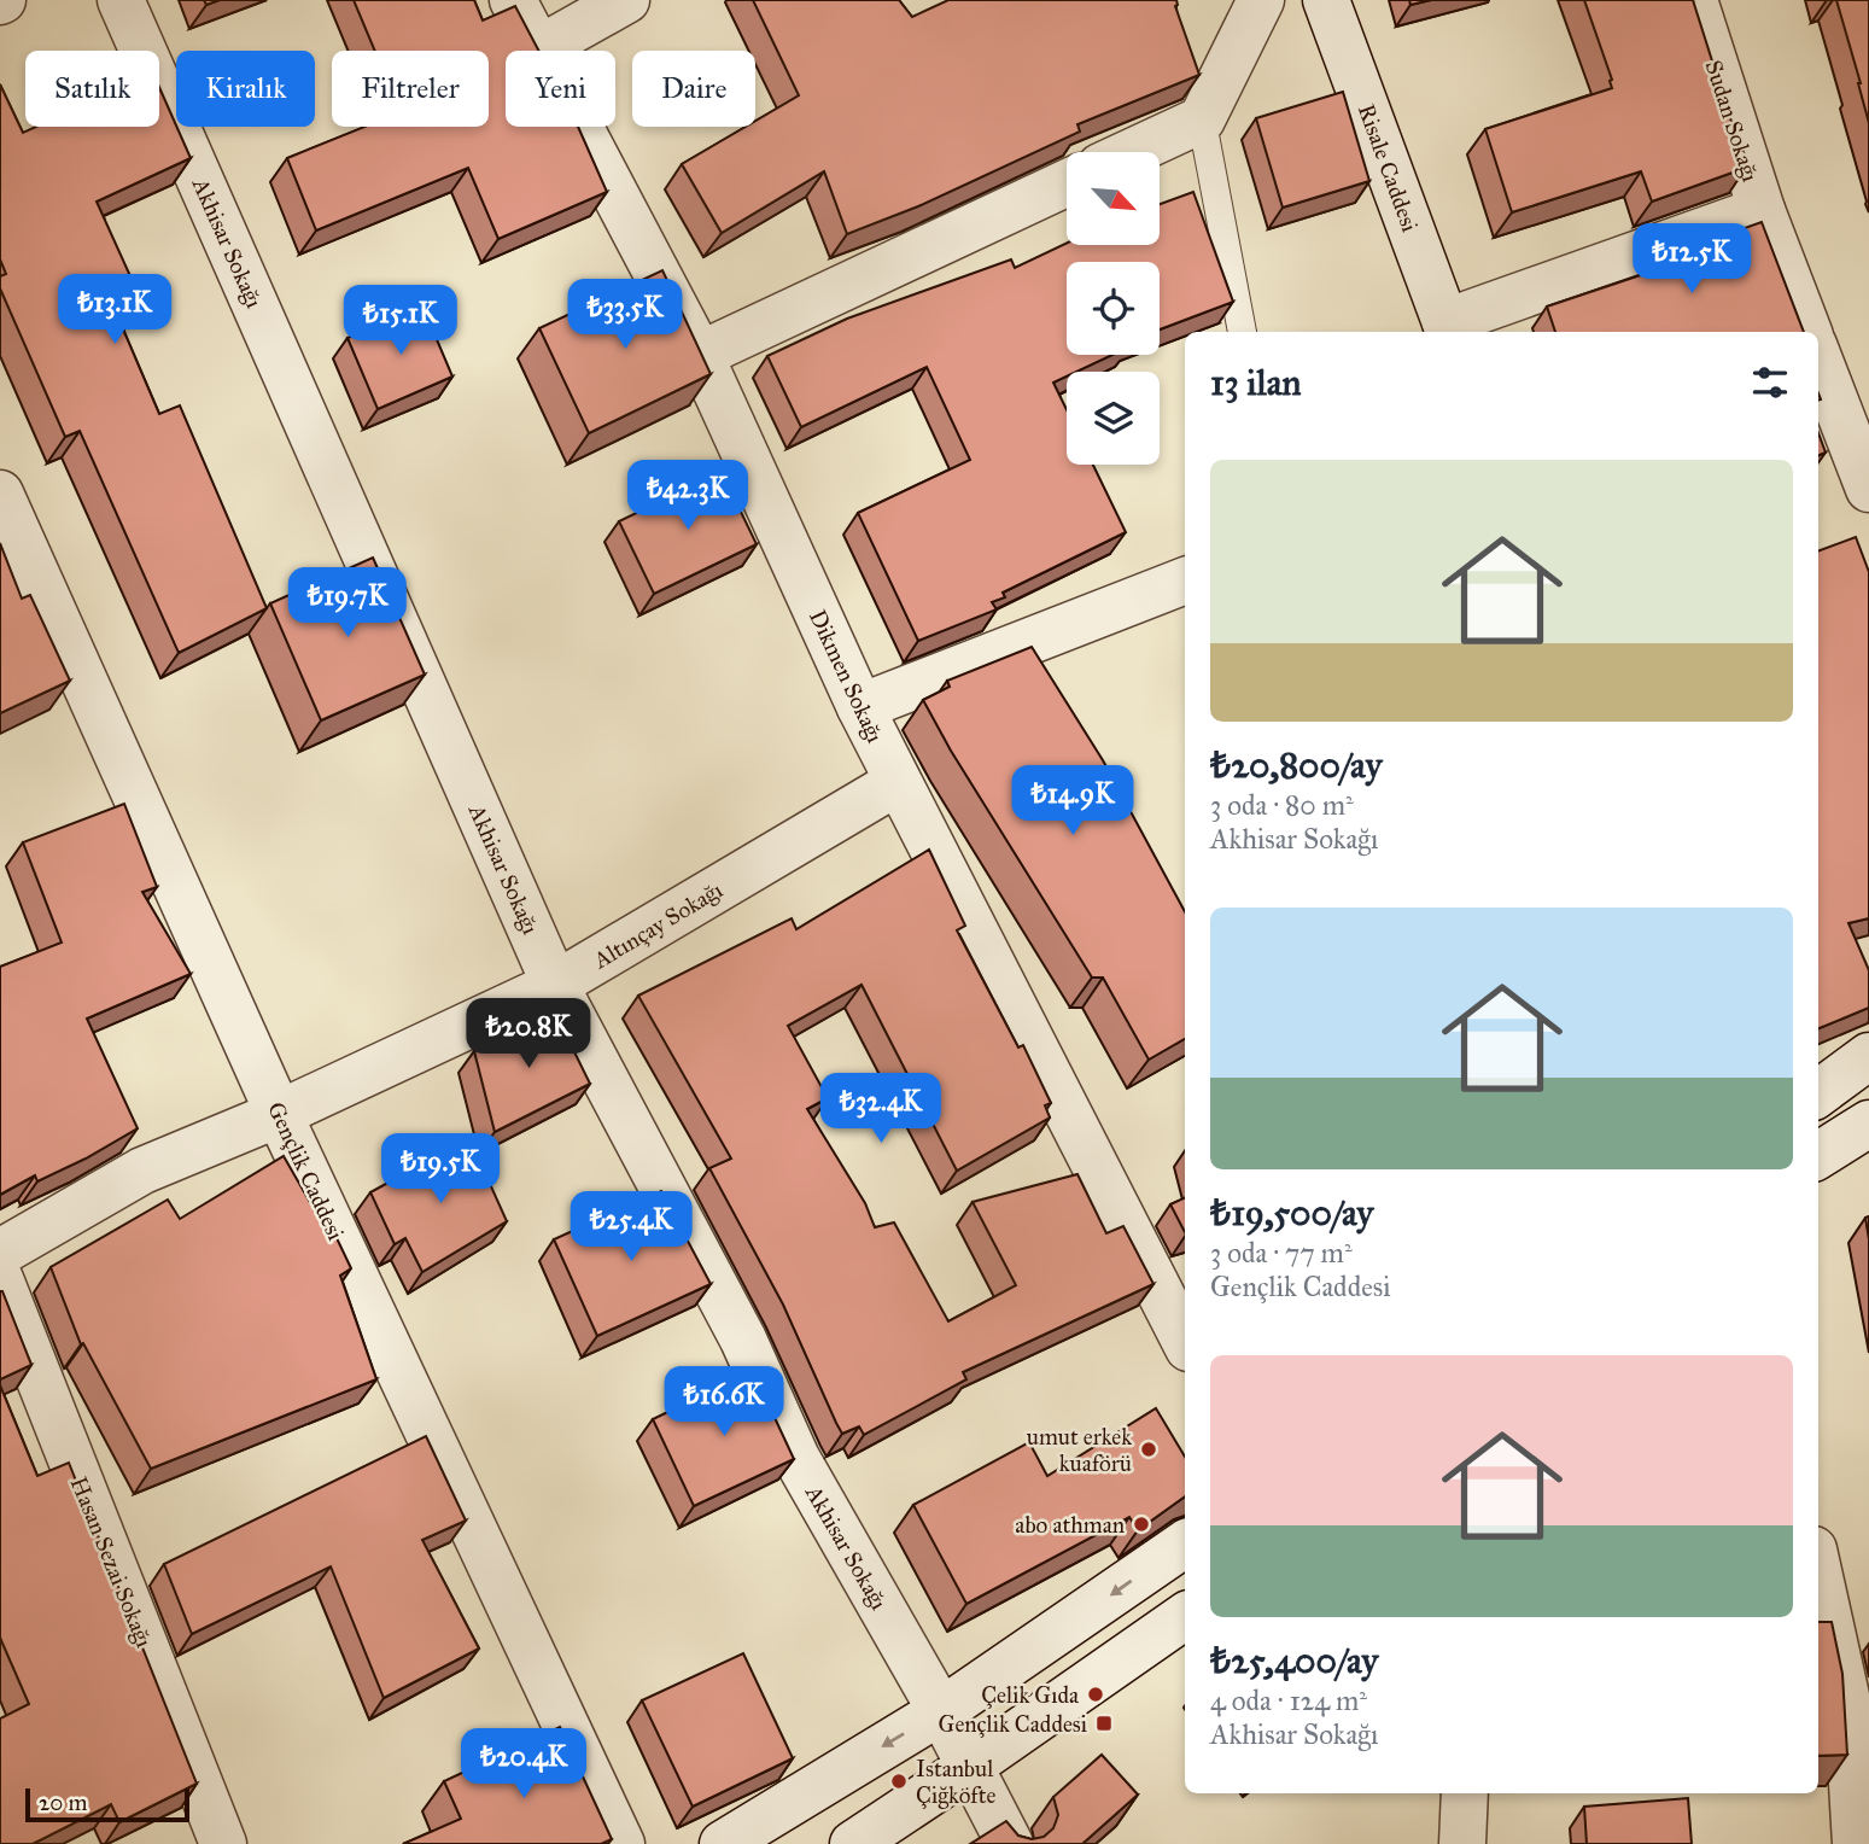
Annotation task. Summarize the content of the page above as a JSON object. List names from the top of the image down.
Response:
{
  "streets": {
    "street": [
      "Sudan Sokağı",
      "Risale Caddesi",
      "Akhisar Sokağı",
      "Dikmen Sokağı",
      "Altınçay Sokağı",
      "Gençlik Caddesi",
      "Hasan Sezai Sokağı"
    ]
  },
  "crossings": [
    ["Akhisar Sokağı", "Altınçay Sokağı"],
    ["Dikmen Sokağı", "Altınçay Sokağı"],
    ["Altınçay Sokağı", "Gençlik Caddesi"]
  ],
  "places": {
    "other": [
      "umut erkek kuaförü",
      "abo athman",
      "Çelik Gıda",
      "Istanbul Çiğköfte"
    ],
    "transit": ["Gençlik Caddesi"]
  },
  "scale_bar": "20 m",
  "north": "bottom right",
  "page": {
    "chip": [
      "Satılık",
      "Kiralık",
      "Filtreler",
      "Yeni",
      "Daire"
    ],
    "price": [
      "₺12.5K",
      "₺13.1K",
      "₺33.5K",
      "₺15.1K",
      "₺42.3K",
      "₺19.7K",
      "₺14.9K",
      "₺20.8K",
      "₺32.4K",
      "₺19.5K",
      "₺25.4K",
      "₺16.6K",
      "₺20.4K"
    ],
    "heading": "13 ilan",
    "list": [
      {
        "name": "₺20,800/ay",
        "note": "3 oda · 80 m² · Akhisar Sokağı"
      },
      {
        "name": "₺19,500/ay",
        "note": "3 oda · 77 m² · Gençlik Caddesi"
      },
      {
        "name": "₺25,400/ay",
        "note": "4 oda · 124 m² · Akhisar Sokağı"
      }
    ],
    "scale": "20 m"
  }
}
